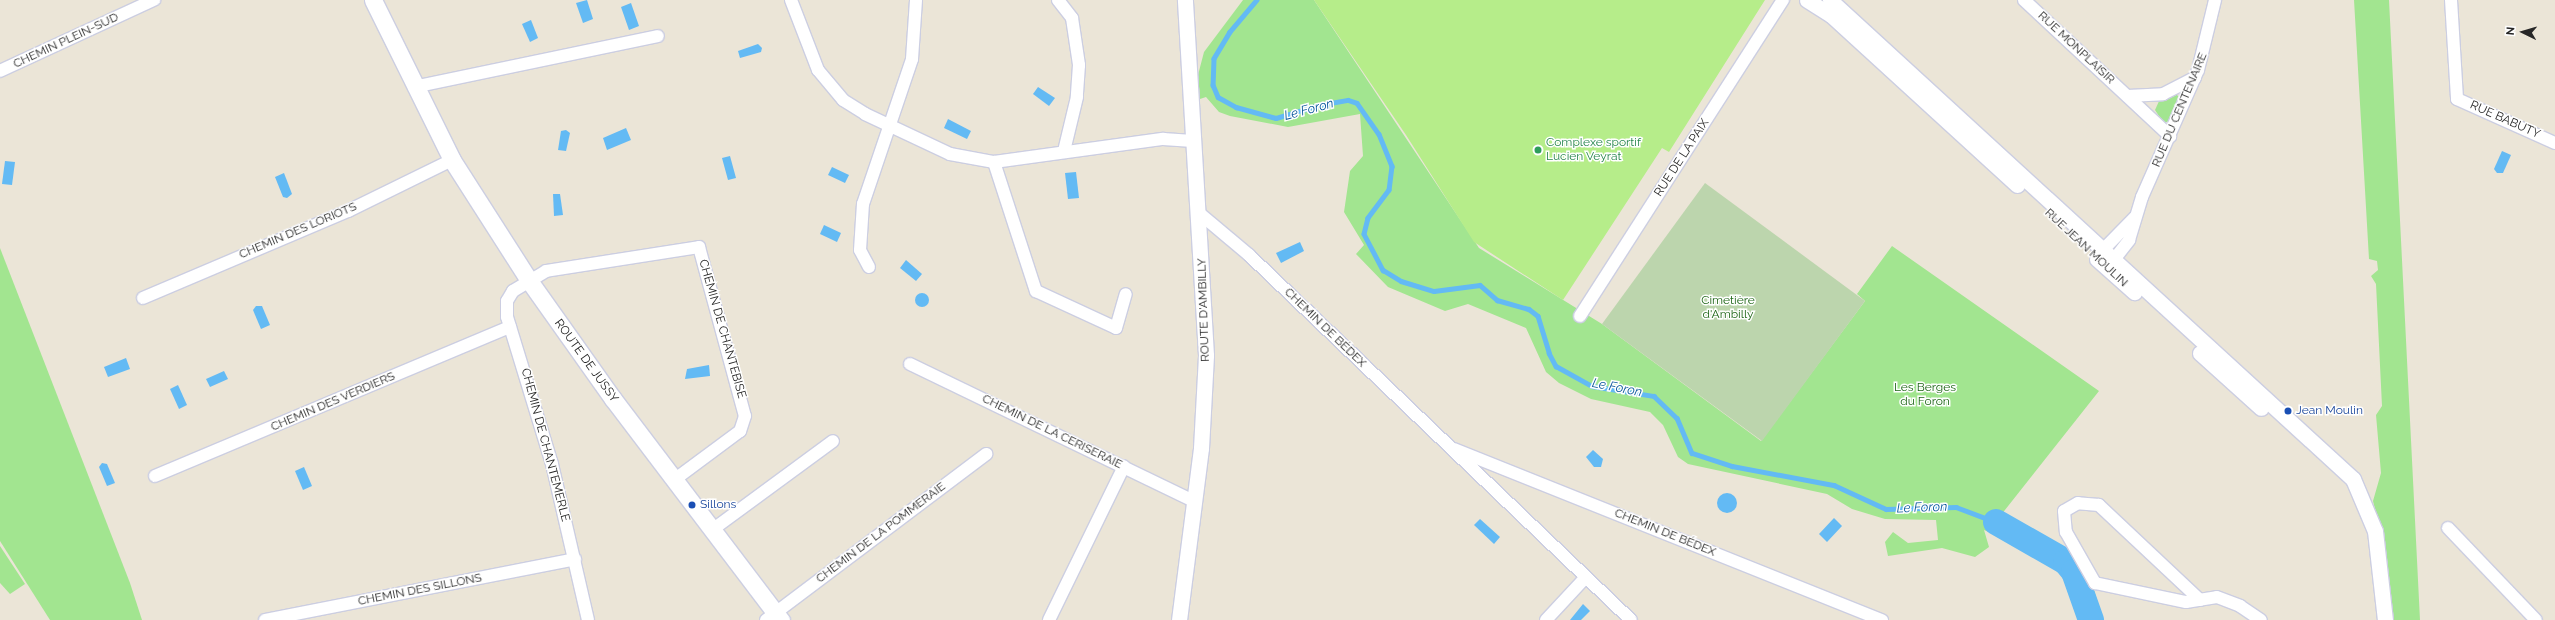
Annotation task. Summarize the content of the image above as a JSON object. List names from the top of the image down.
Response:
{
  "streets": {
    "main road": ["ROUTE DE JUSSY"],
    "street": [
      "CHEMIN PLEIN-SUD",
      "RUE MONPLAISIR",
      "RUE DU CENTENAIRE",
      "RUE BABUTY",
      "RUE DE LA PAIX",
      "CHEMIN DES LORIOTS",
      "RUE JEAN MOULIN",
      "ROUTE D'AMBILLY",
      "CHEMIN DE BÉDEX",
      "CHEMIN DE CHANTEBISE",
      "CHEMIN DES VERDIERS",
      "CHEMIN DE LA CERISERAIE",
      "CHEMIN DE CHANTEMERLE",
      "CHEMIN DE LA POMMERAIE",
      "CHEMIN DES SILLONS"
    ]
  },
  "crossings": [
    ["RUE MONPLAISIR", "RUE DU CENTENAIRE"],
    ["RUE DU CENTENAIRE", "RUE JEAN MOULIN"],
    ["CHEMIN DES LORIOTS", "ROUTE DE JUSSY"],
    ["ROUTE D'AMBILLY", "CHEMIN DE BÉDEX"],
    ["ROUTE D'AMBILLY", "CHEMIN DE LA CERISERAIE"],
    ["CHEMIN DE CHANTEBISE", "ROUTE DE JUSSY"],
    ["CHEMIN DE CHANTEBISE", "CHEMIN DE CHANTEMERLE"],
    ["ROUTE DE JUSSY", "CHEMIN DE CHANTEMERLE"],
    ["ROUTE DE JUSSY", "CHEMIN DE LA POMMERAIE"],
    ["CHEMIN DES VERDIERS", "CHEMIN DE CHANTEMERLE"],
    ["CHEMIN DE CHANTEMERLE", "CHEMIN DES SILLONS"]
  ],
  "water": ["Le Foron"],
  "parks": ["Cimetière d'Ambilly", "Les Berges du Foron"],
  "places": ["Complexe sportif Lucien Veyrat", "Jean Moulin", "Sillons"],
  "north": "left"
}
